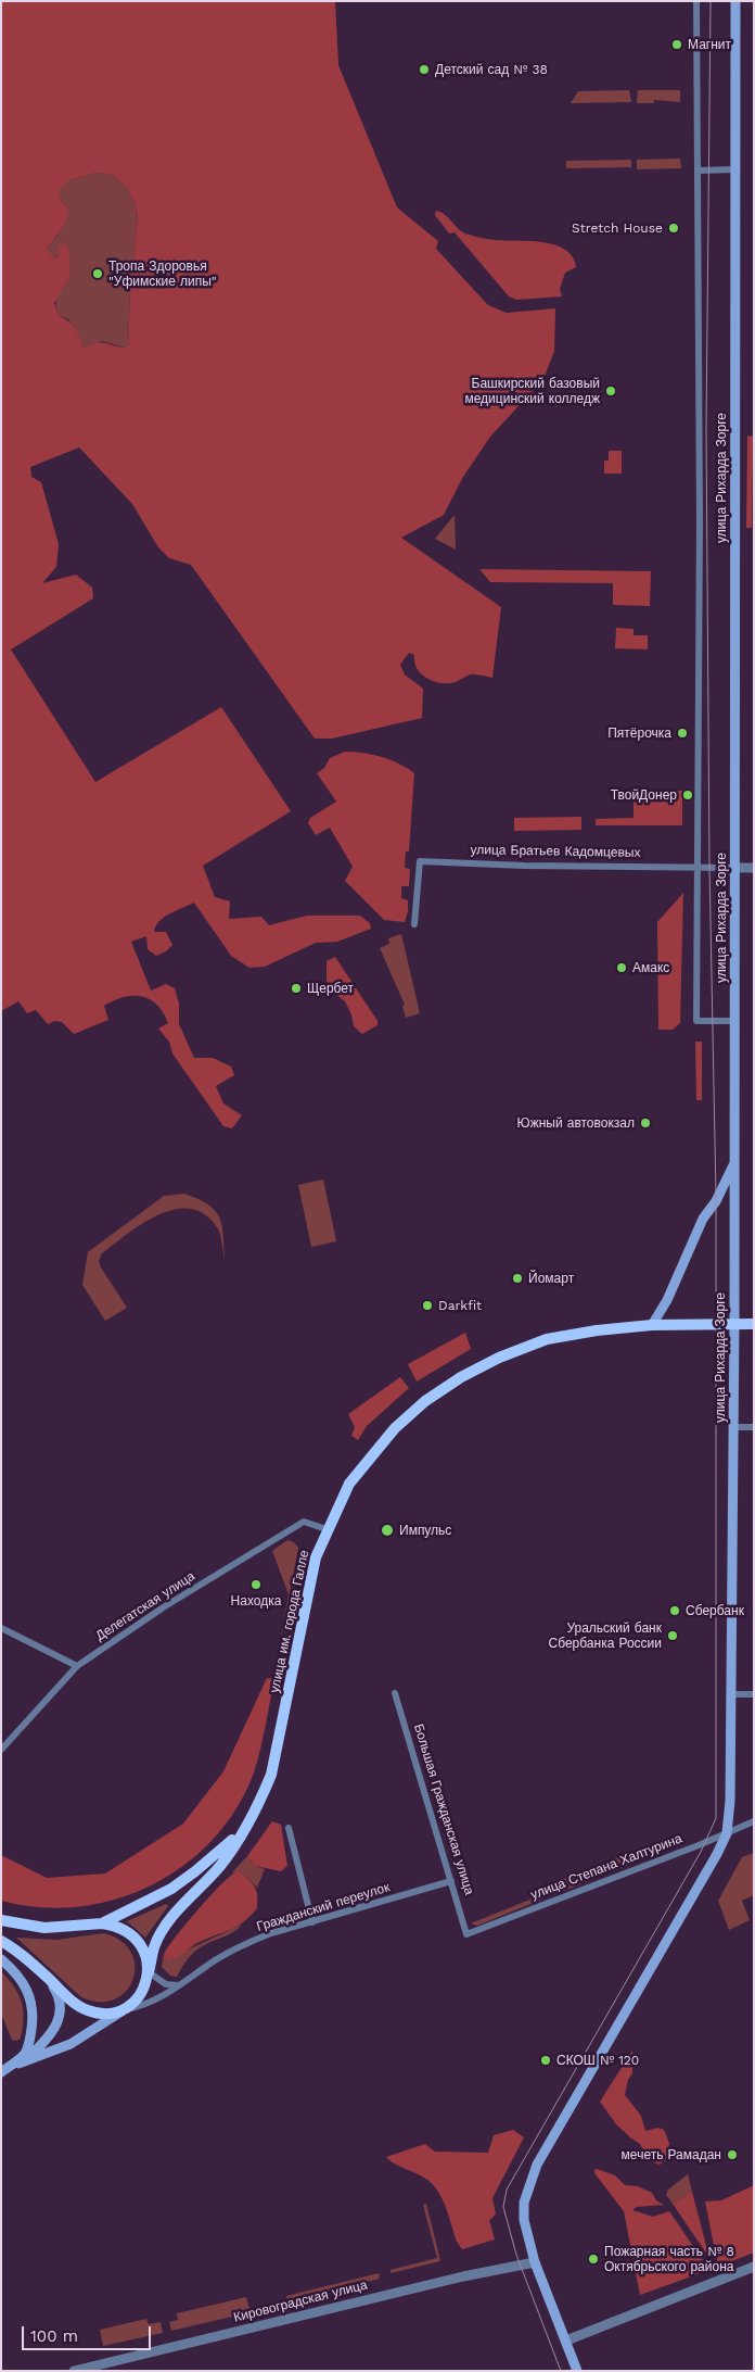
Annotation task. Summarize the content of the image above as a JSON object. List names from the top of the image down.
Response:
{
  "streets": {
    "main road": ["улица Рихарда Зорге", "улица им. города Галле"],
    "street": [
      "улица Братьев Кадомцевых",
      "Делегатская улица",
      "Большая Гражданская улица",
      "улица Степана Халтурина",
      "Гражданский переулок",
      "Кировоградская улица"
    ]
  },
  "crossings": [
    ["улица Рихарда Зорге", "улица Братьев Кадомцевых"],
    ["улица Рихарда Зорге", "улица им. города Галле"],
    ["улица Рихарда Зорге", "улица Степана Халтурина"],
    ["Делегатская улица", "улица им. города Галле"],
    ["улица им. города Галле", "Гражданский переулок"],
    ["Большая Гражданская улица", "улица Степана Халтурина"],
    ["Большая Гражданская улица", "Гражданский переулок"]
  ],
  "places": [
    "Магнит",
    "Детский сад № 38",
    "Stretch House",
    "Тропа Здоровья \"Уфимские липы\"",
    "Башкирский базовый медицинский колледж",
    "Пятёрочка",
    "ТвойДонер",
    "Амакс",
    "Щербет",
    "Южный автовокзал",
    "Йомарт",
    "Darkfit",
    "Импульс",
    "Находка",
    "Сбербанк",
    "Уральский банк Сбербанка России",
    "СКОШ № 120",
    "мечеть Рамадан",
    "Пожарная часть № 8 Октябрьского района"
  ],
  "scale_bar": "100 m"
}
